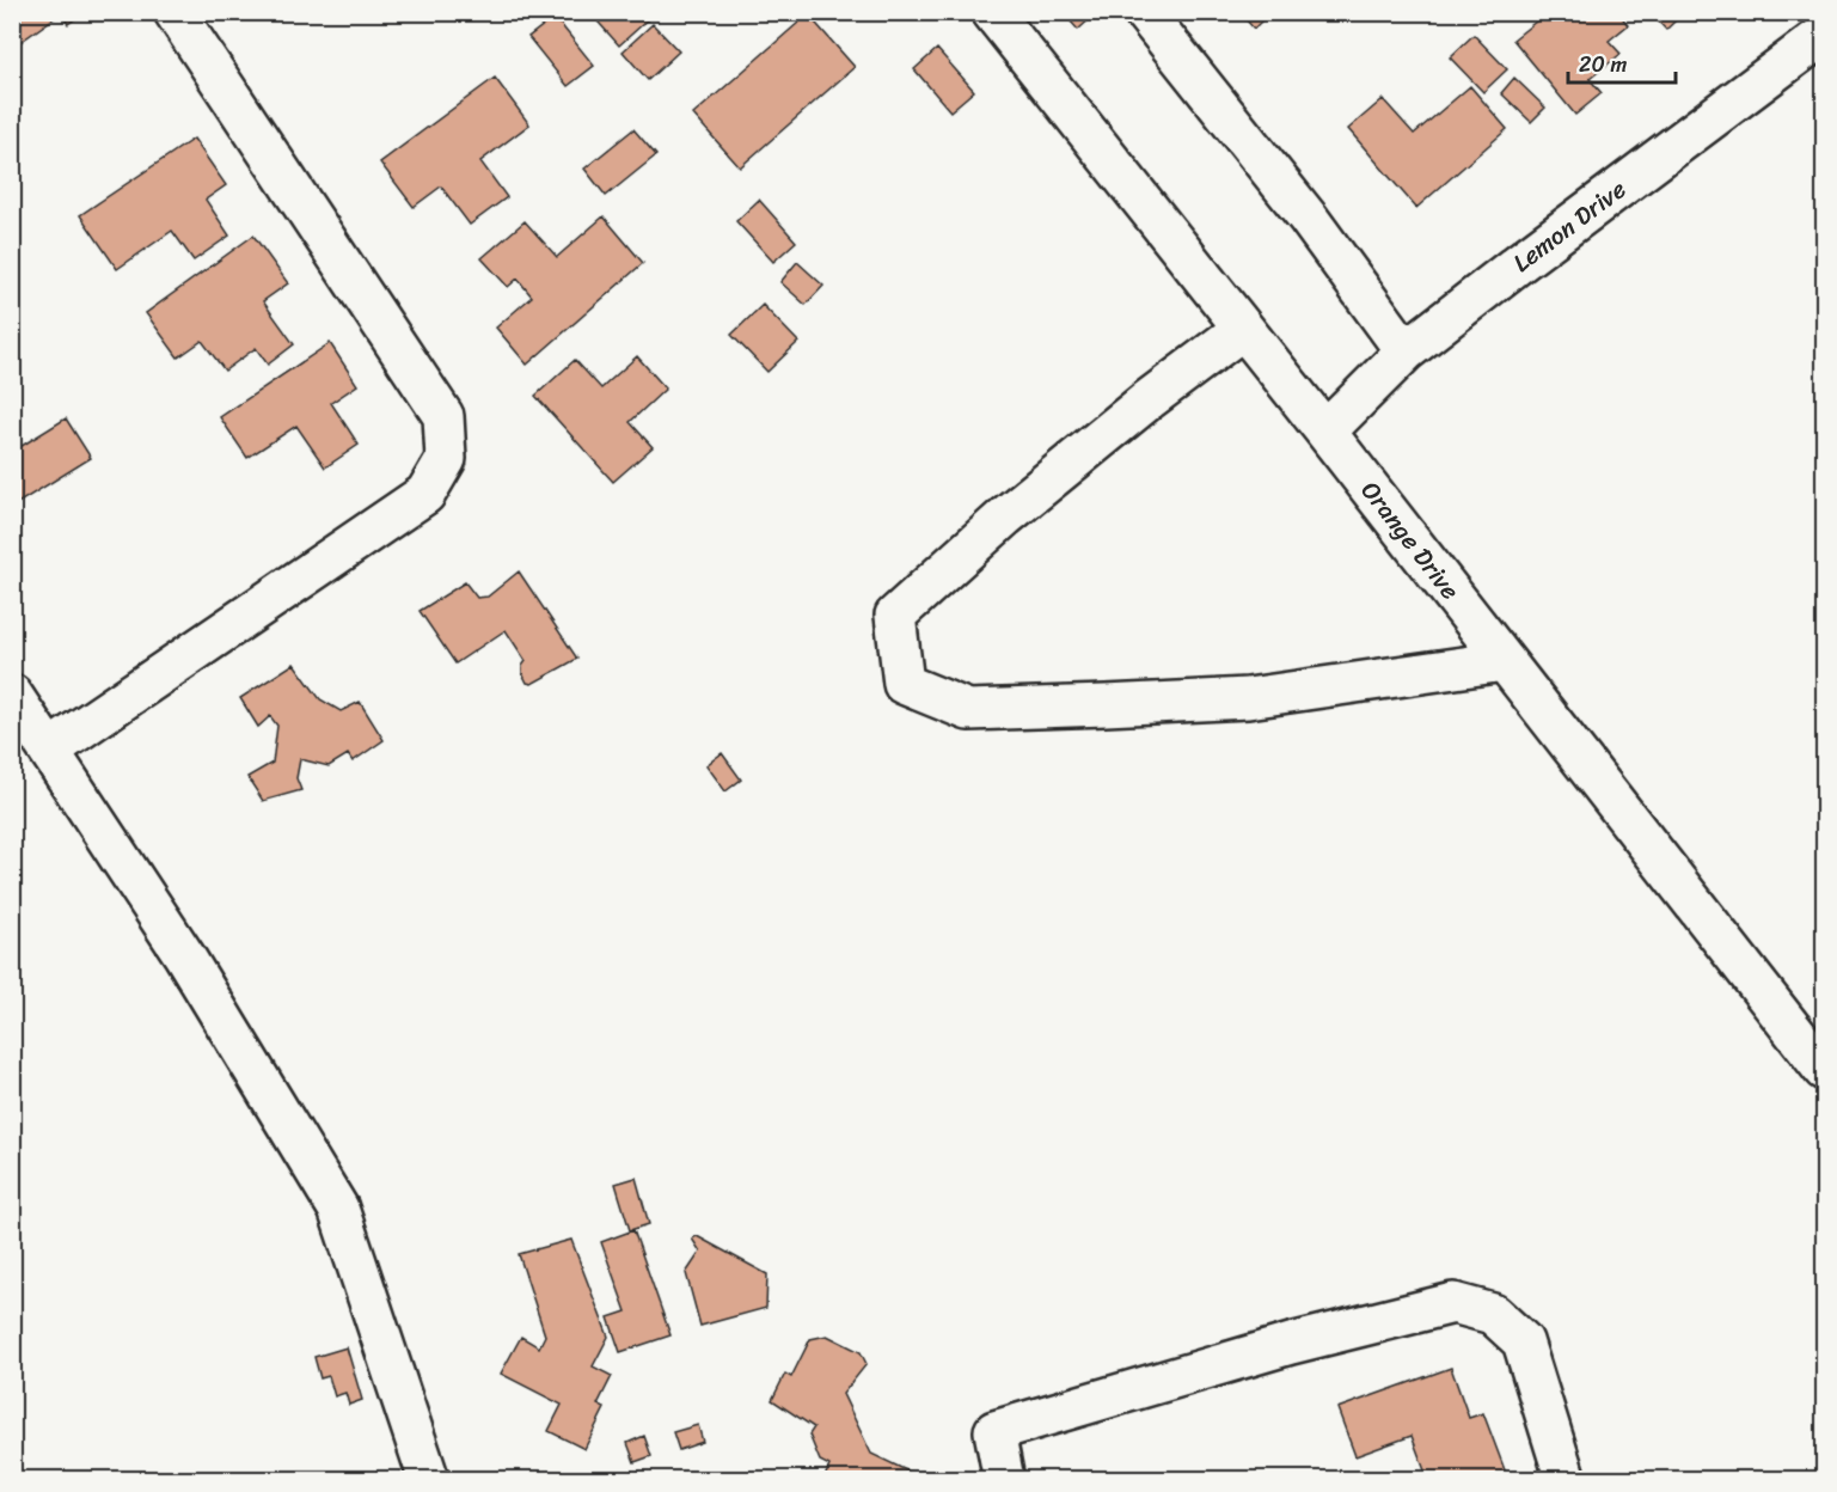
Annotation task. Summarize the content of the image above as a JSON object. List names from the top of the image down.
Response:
{
  "streets": {
    "street": ["Lemon Drive", "Orange Drive"]
  },
  "crossings": [
    ["Lemon Drive", "Orange Drive"]
  ],
  "scale_bar": "20 m"
}
